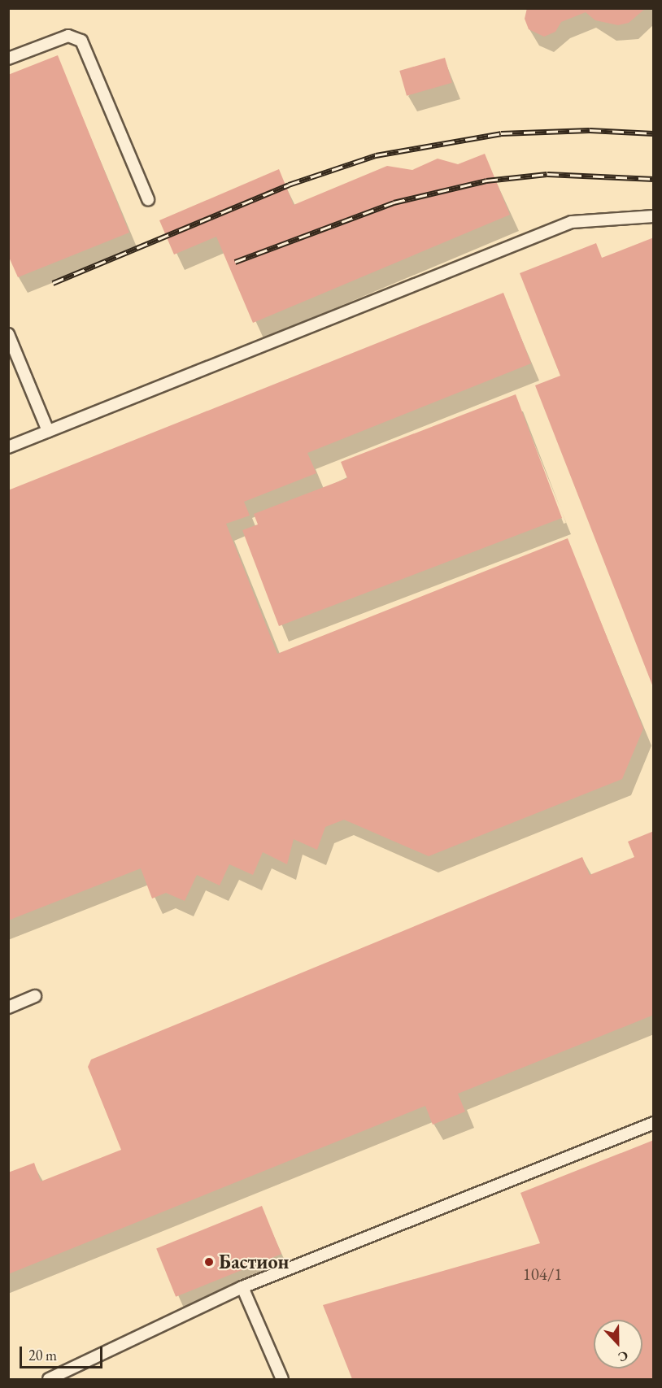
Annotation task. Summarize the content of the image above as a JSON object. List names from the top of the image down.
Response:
{
  "places": ["Бастион"],
  "house_numbers": ["104/1"],
  "scale_bar": "20 m",
  "north": "bottom"
}
